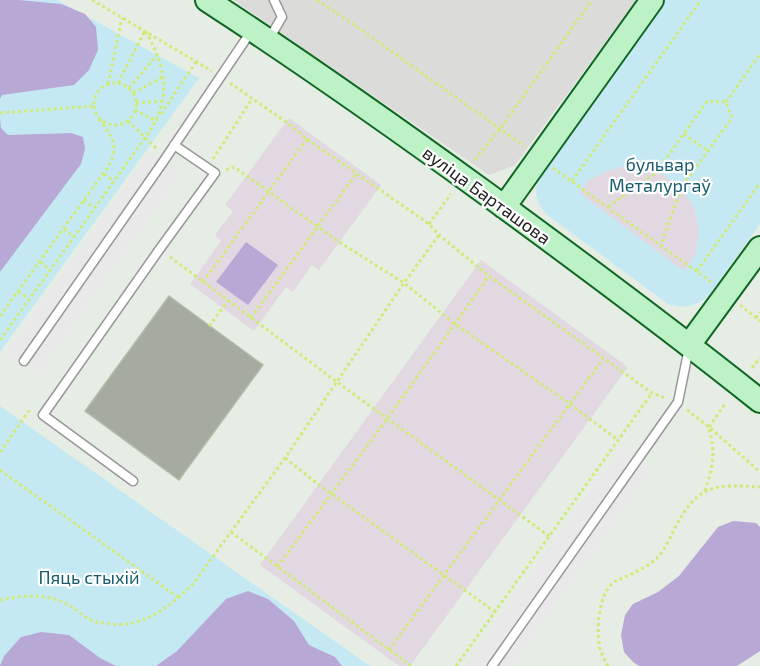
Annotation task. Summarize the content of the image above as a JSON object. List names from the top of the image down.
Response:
{
  "streets": {
    "main road": ["вуліца Барташова"]
  },
  "parks": ["бульвар Металургаў", "Пяць стыхій"]
}
